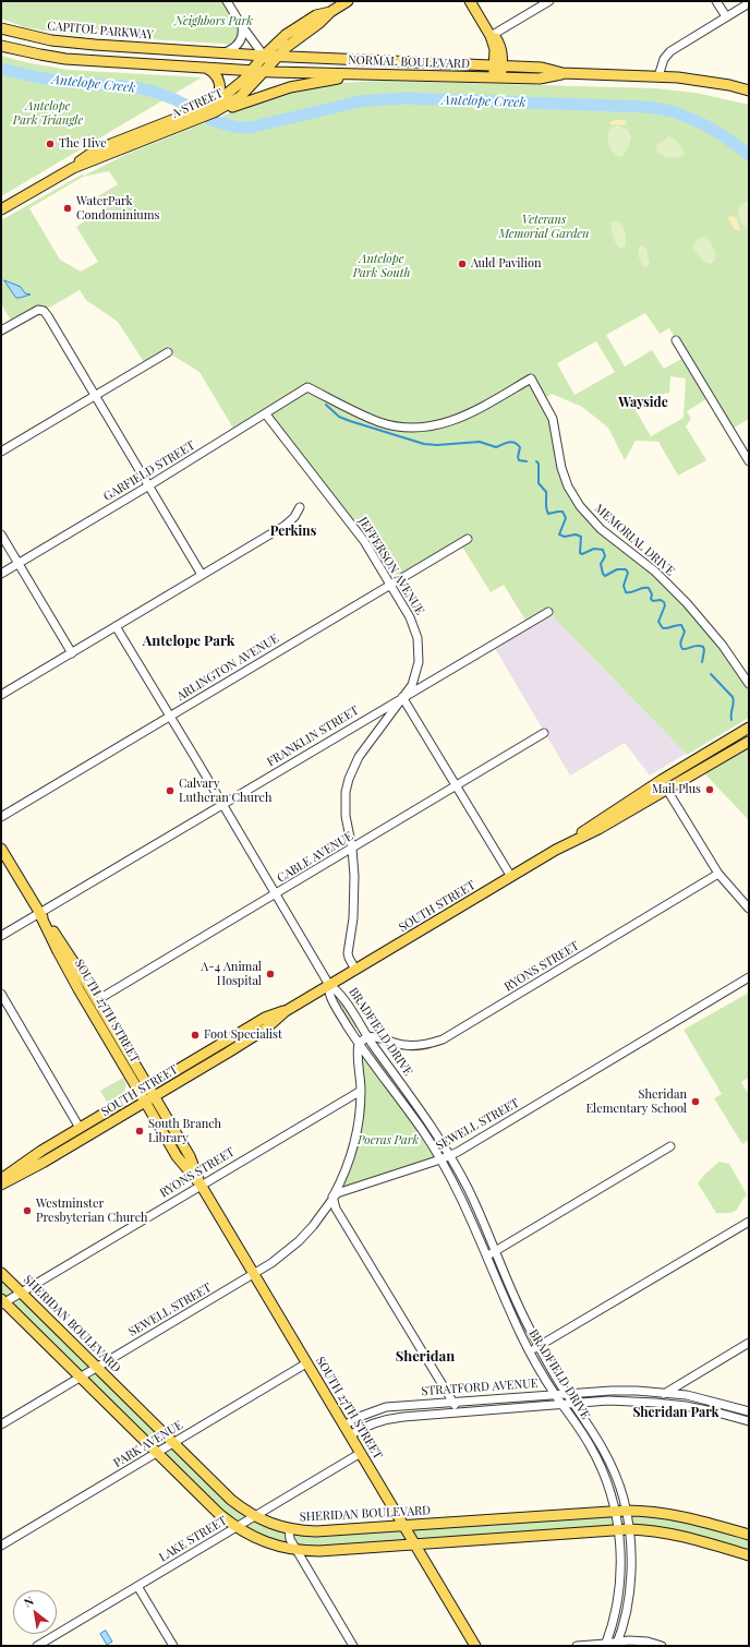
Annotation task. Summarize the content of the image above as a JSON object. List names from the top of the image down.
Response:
{
  "streets": {
    "main road": [
      "CAPITOL PARKWAY",
      "NORMAL BOULEVARD",
      "A STREET",
      "SOUTH STREET",
      "SOUTH 27TH STREET",
      "SHERIDAN BOULEVARD"
    ],
    "street": [
      "GARFIELD STREET",
      "MEMORIAL DRIVE",
      "JEFFERSON AVENUE",
      "ARLINGTON AVENUE",
      "FRANKLIN STREET",
      "CABLE AVENUE",
      "RYONS STREET",
      "BRADFIELD DRIVE",
      "SEWELL STREET",
      "STRATFORD AVENUE",
      "PARK AVENUE",
      "LAKE STREET"
    ]
  },
  "crossings": [
    ["CAPITOL PARKWAY", "NORMAL BOULEVARD"],
    ["CAPITOL PARKWAY", "A STREET"],
    ["NORMAL BOULEVARD", "A STREET"],
    ["GARFIELD STREET", "MEMORIAL DRIVE"],
    ["GARFIELD STREET", "JEFFERSON AVENUE"],
    ["JEFFERSON AVENUE", "ARLINGTON AVENUE"],
    ["JEFFERSON AVENUE", "FRANKLIN STREET"],
    ["JEFFERSON AVENUE", "CABLE AVENUE"],
    ["JEFFERSON AVENUE", "SOUTH STREET"],
    ["FRANKLIN STREET", "SOUTH 27TH STREET"],
    ["CABLE AVENUE", "SOUTH 27TH STREET"],
    ["SOUTH STREET", "SOUTH 27TH STREET"],
    ["SOUTH STREET", "BRADFIELD DRIVE"],
    ["RYONS STREET", "SOUTH 27TH STREET"],
    ["RYONS STREET", "BRADFIELD DRIVE"],
    ["RYONS STREET", "SHERIDAN BOULEVARD"],
    ["SOUTH 27TH STREET", "SEWELL STREET"],
    ["SOUTH 27TH STREET", "SHERIDAN BOULEVARD"],
    ["SOUTH 27TH STREET", "STRATFORD AVENUE"],
    ["SOUTH 27TH STREET", "PARK AVENUE"],
    ["SOUTH 27TH STREET", "LAKE STREET"],
    ["BRADFIELD DRIVE", "SEWELL STREET"],
    ["BRADFIELD DRIVE", "SHERIDAN BOULEVARD"],
    ["BRADFIELD DRIVE", "STRATFORD AVENUE"],
    ["SEWELL STREET", "SHERIDAN BOULEVARD"],
    ["SHERIDAN BOULEVARD", "PARK AVENUE"],
    ["SHERIDAN BOULEVARD", "LAKE STREET"]
  ],
  "districts": [
    "Wayside",
    "Perkins",
    "Antelope Park",
    "Sheridan",
    "Sheridan Park"
  ],
  "water": ["Antelope Creek"],
  "parks": [
    "Neighbors Park",
    "Antelope Park Triangle",
    "Veterans Memorial Garden",
    "Antelope Park South",
    "Pocras Park"
  ],
  "places": [
    "The Hive",
    "WaterPark Condominiums",
    "Auld Pavilion",
    "Mail Plus",
    "Calvary Lutheran Church",
    "A-4 Animal Hospital",
    "Foot Specialist",
    "Sheridan Elementary School",
    "South Branch Library",
    "Westminster Presbyterian Church"
  ],
  "north": "top left"
}
